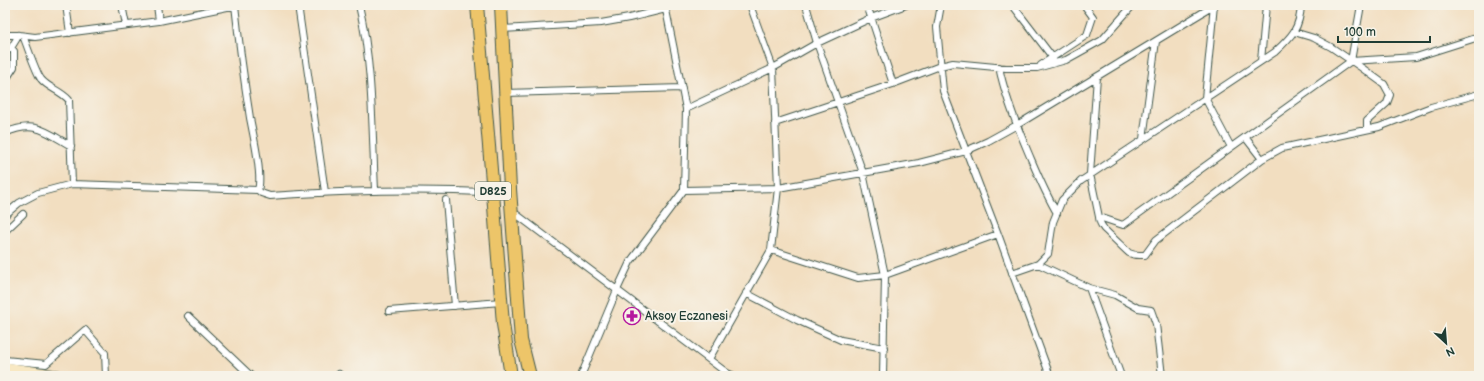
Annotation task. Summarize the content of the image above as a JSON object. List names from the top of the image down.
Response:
{
  "streets": {
    "highway": ["D825"]
  },
  "places": {
    "pharmacy": ["Aksoy Eczanesi"]
  },
  "scale_bar": "100 m",
  "north": "bottom right"
}
